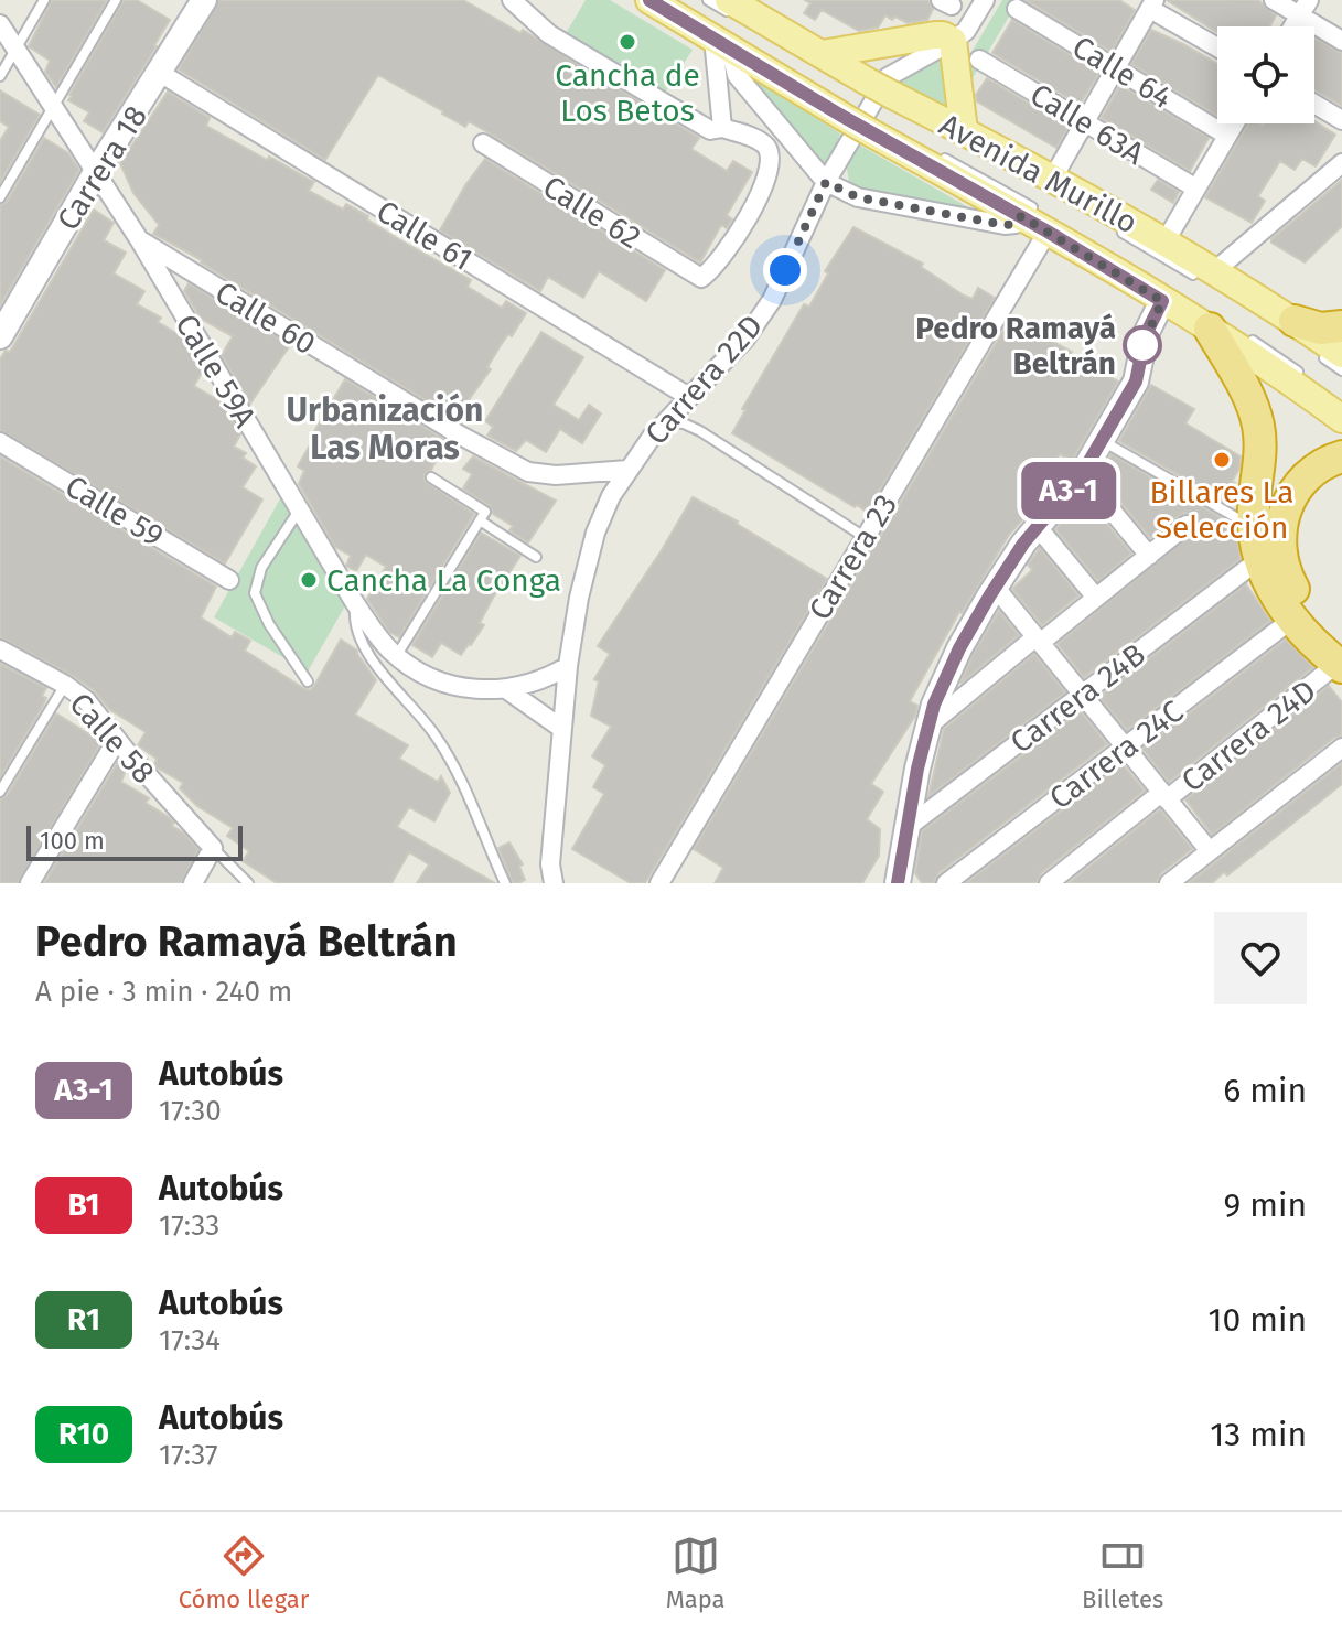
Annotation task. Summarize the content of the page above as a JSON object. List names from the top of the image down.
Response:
{
  "streets": {
    "main road": ["Avenida Murillo"],
    "street": [
      "Calle 64",
      "Calle 63A",
      "Carrera 18",
      "Calle 62",
      "Calle 61",
      "Calle 60",
      "Calle 59A",
      "Carrera 22D",
      "Calle 59",
      "Carrera 23",
      "Carrera 24B",
      "Carrera 24D",
      "Calle 58",
      "Carrera 24C"
    ]
  },
  "crossings": [
    ["Carrera 18", "Calle 61"],
    ["Carrera 18", "Calle 60"],
    ["Avenida Murillo", "Carrera 23"],
    ["Calle 61", "Carrera 22D"],
    ["Calle 60", "Calle 59A"],
    ["Calle 60", "Carrera 22D"],
    ["Calle 59A", "Carrera 22D"]
  ],
  "districts": ["Urbanización Las Moras"],
  "places": [
    "Cancha de Los Betos",
    "Pedro Ramayá Beltrán",
    "Billares La Selección",
    "Cancha La Conga"
  ],
  "lines": ["bus line A3-1"],
  "scale_bar": "100 m",
  "page": {
    "on_map": "A3-1",
    "scale": "100 m",
    "heading": ["Pedro Ramayá Beltrán", "A pie · 3 min · 240 m"],
    "list": [
      {
        "mark": "A3-1",
        "name": "Autobús",
        "note": "17:30",
        "value": "6 min"
      },
      {
        "mark": "B1",
        "name": "Autobús",
        "note": "17:33",
        "value": "9 min"
      },
      {
        "mark": "R1",
        "name": "Autobús",
        "note": "17:34",
        "value": "10 min"
      },
      {
        "mark": "R10",
        "name": "Autobús",
        "note": "17:37",
        "value": "13 min"
      }
    ],
    "tabs": ["Cómo llegar", "Mapa", "Billetes"]
  }
}
